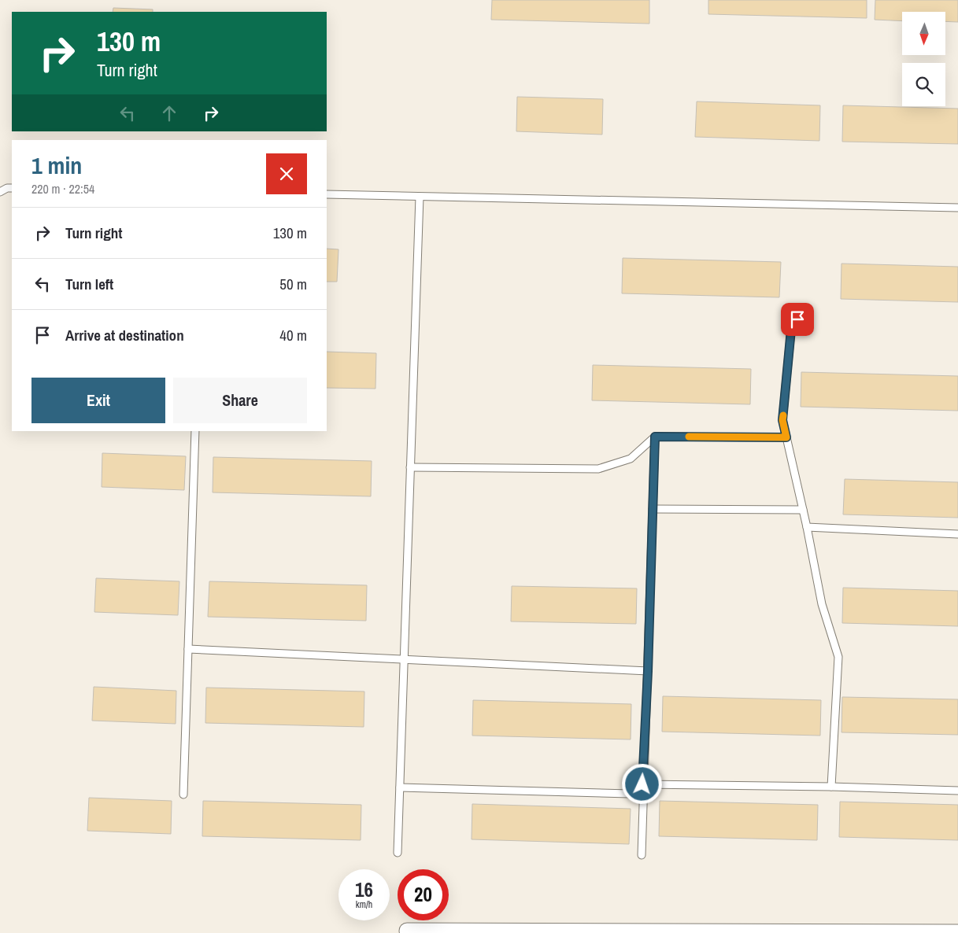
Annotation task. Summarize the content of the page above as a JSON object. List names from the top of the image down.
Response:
{
  "north": "bottom",
  "page": {
    "turn": ["130 m", "Turn right"],
    "heading": ["1 min", "220 m · 22:54"],
    "list": [
      {
        "name": "Turn right",
        "value": "130 m"
      },
      {
        "name": "Turn left",
        "value": "50 m"
      },
      {
        "name": "Arrive at destination",
        "value": "40 m"
      }
    ],
    "buttons": ["Exit", "Share"],
    "speed": "16 km/h",
    "limit": "20"
  }
}
